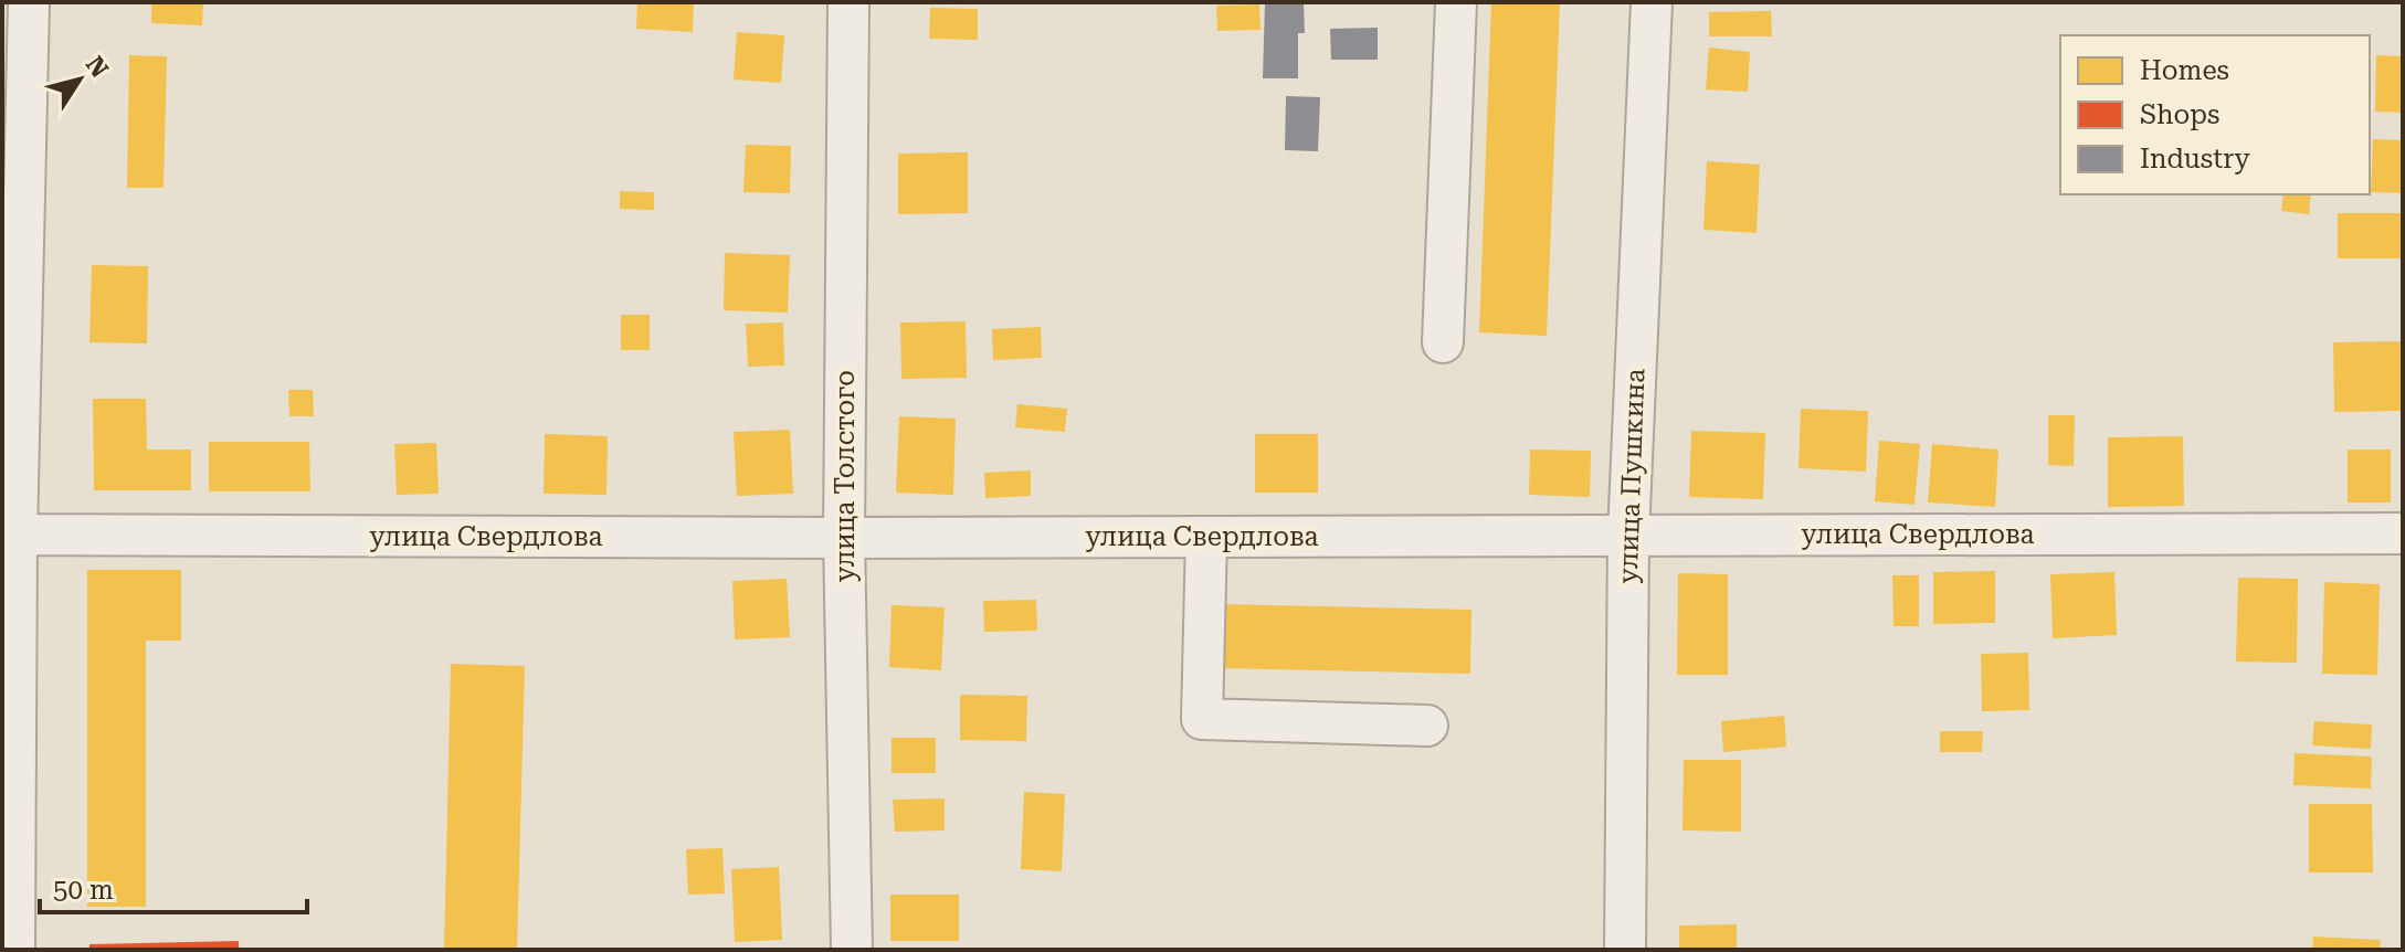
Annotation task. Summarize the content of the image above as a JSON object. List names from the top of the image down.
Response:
{
  "streets": {
    "street": ["улица Толстого", "улица Пушкина", "улица Свердлова"]
  },
  "crossings": [
    ["улица Толстого", "улица Свердлова"],
    ["улица Пушкина", "улица Свердлова"]
  ],
  "legend": ["Homes", "Shops", "Industry"],
  "scale_bar": "50 m",
  "north": "top right"
}
